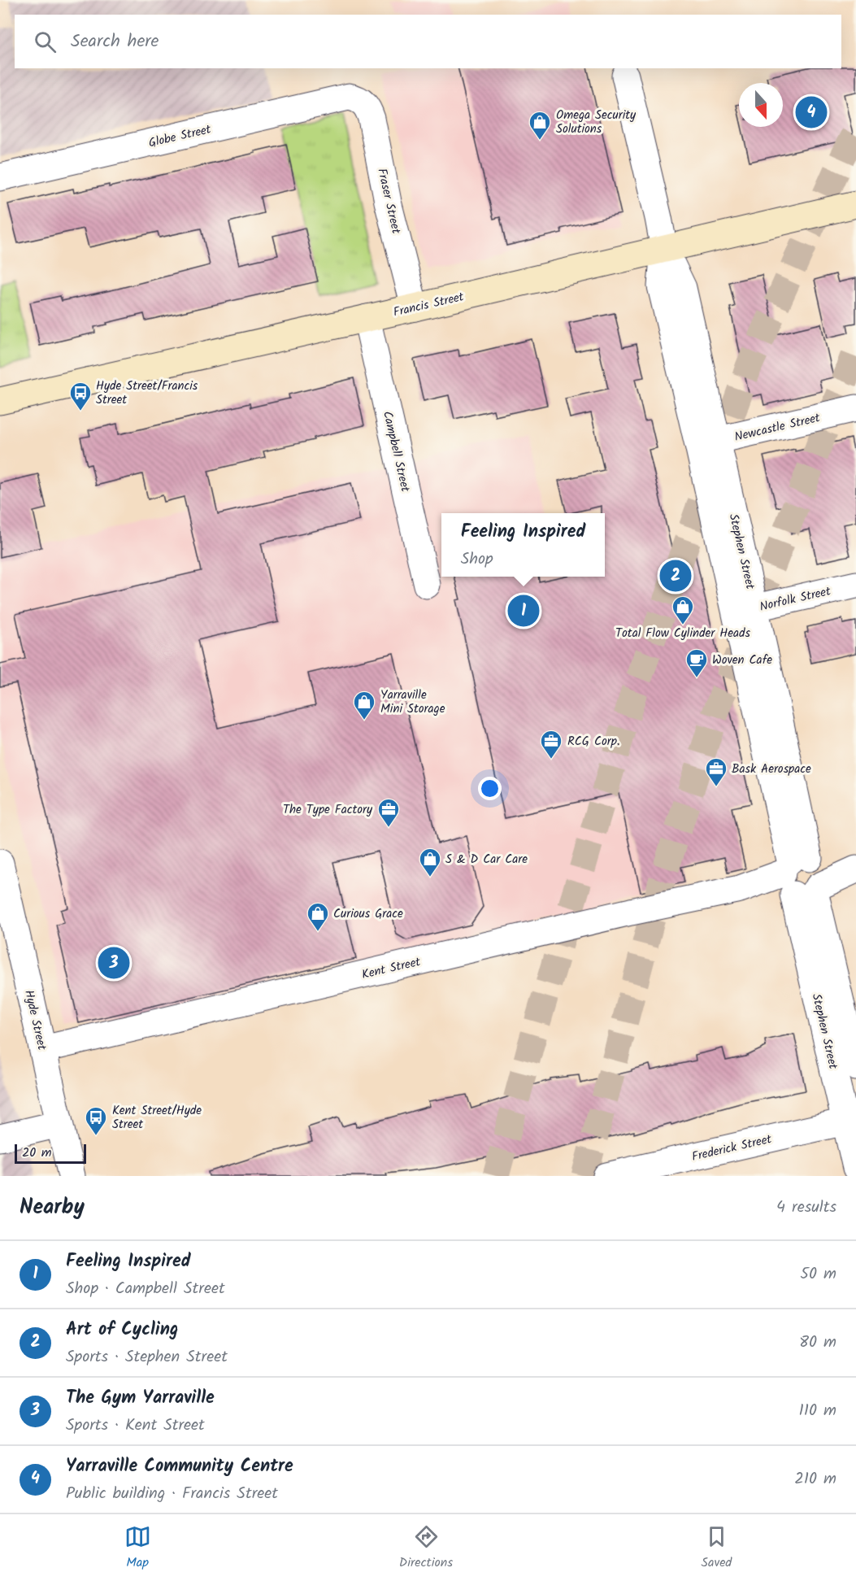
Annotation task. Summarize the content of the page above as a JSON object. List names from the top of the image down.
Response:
{
  "streets": {
    "main road": ["Francis Street"],
    "street": [
      "Globe Street",
      "Fraser Street",
      "Newcastle Street",
      "Campbell Street",
      "Stephen Street",
      "Norfolk Street",
      "Kent Street",
      "Hyde Street",
      "Frederick Street"
    ]
  },
  "crossings": [
    ["Globe Street", "Fraser Street"],
    ["Fraser Street", "Francis Street"],
    ["Francis Street", "Campbell Street"],
    ["Francis Street", "Stephen Street"],
    ["Newcastle Street", "Stephen Street"],
    ["Stephen Street", "Norfolk Street"],
    ["Stephen Street", "Kent Street"],
    ["Stephen Street", "Frederick Street"],
    ["Kent Street", "Hyde Street"]
  ],
  "places": {
    "shop": [
      "Omega Security Solutions",
      "Total Flow Cylinder Heads",
      "Yarraville Mini Storage",
      "S & D Car Care",
      "Curious Grace"
    ],
    "bus stop": ["Hyde Street/Francis Street", "Kent Street/Hyde Street"],
    "cafe": ["Woven Cafe"],
    "office": ["RCG Corp.", "Bask Aerospace", "The Type Factory"]
  },
  "scale_bar": "20 m",
  "north": "bottom",
  "page": {
    "search": "Search here",
    "pins": [
      "4",
      "2",
      "1",
      "3"
    ],
    "popup": ["Feeling Inspired", "Shop"],
    "scale": "20 m",
    "heading": ["Nearby", "4 results"],
    "list": [
      {
        "mark": "1",
        "name": "Feeling Inspired",
        "note": "Shop · Campbell Street",
        "value": "50 m"
      },
      {
        "mark": "2",
        "name": "Art of Cycling",
        "note": "Sports · Stephen Street",
        "value": "80 m"
      },
      {
        "mark": "3",
        "name": "The Gym Yarraville",
        "note": "Sports · Kent Street",
        "value": "110 m"
      },
      {
        "mark": "4",
        "name": "Yarraville Community Centre",
        "note": "Public building · Francis Street",
        "value": "210 m"
      }
    ],
    "nav": ["Map", "Directions", "Saved"]
  }
}
